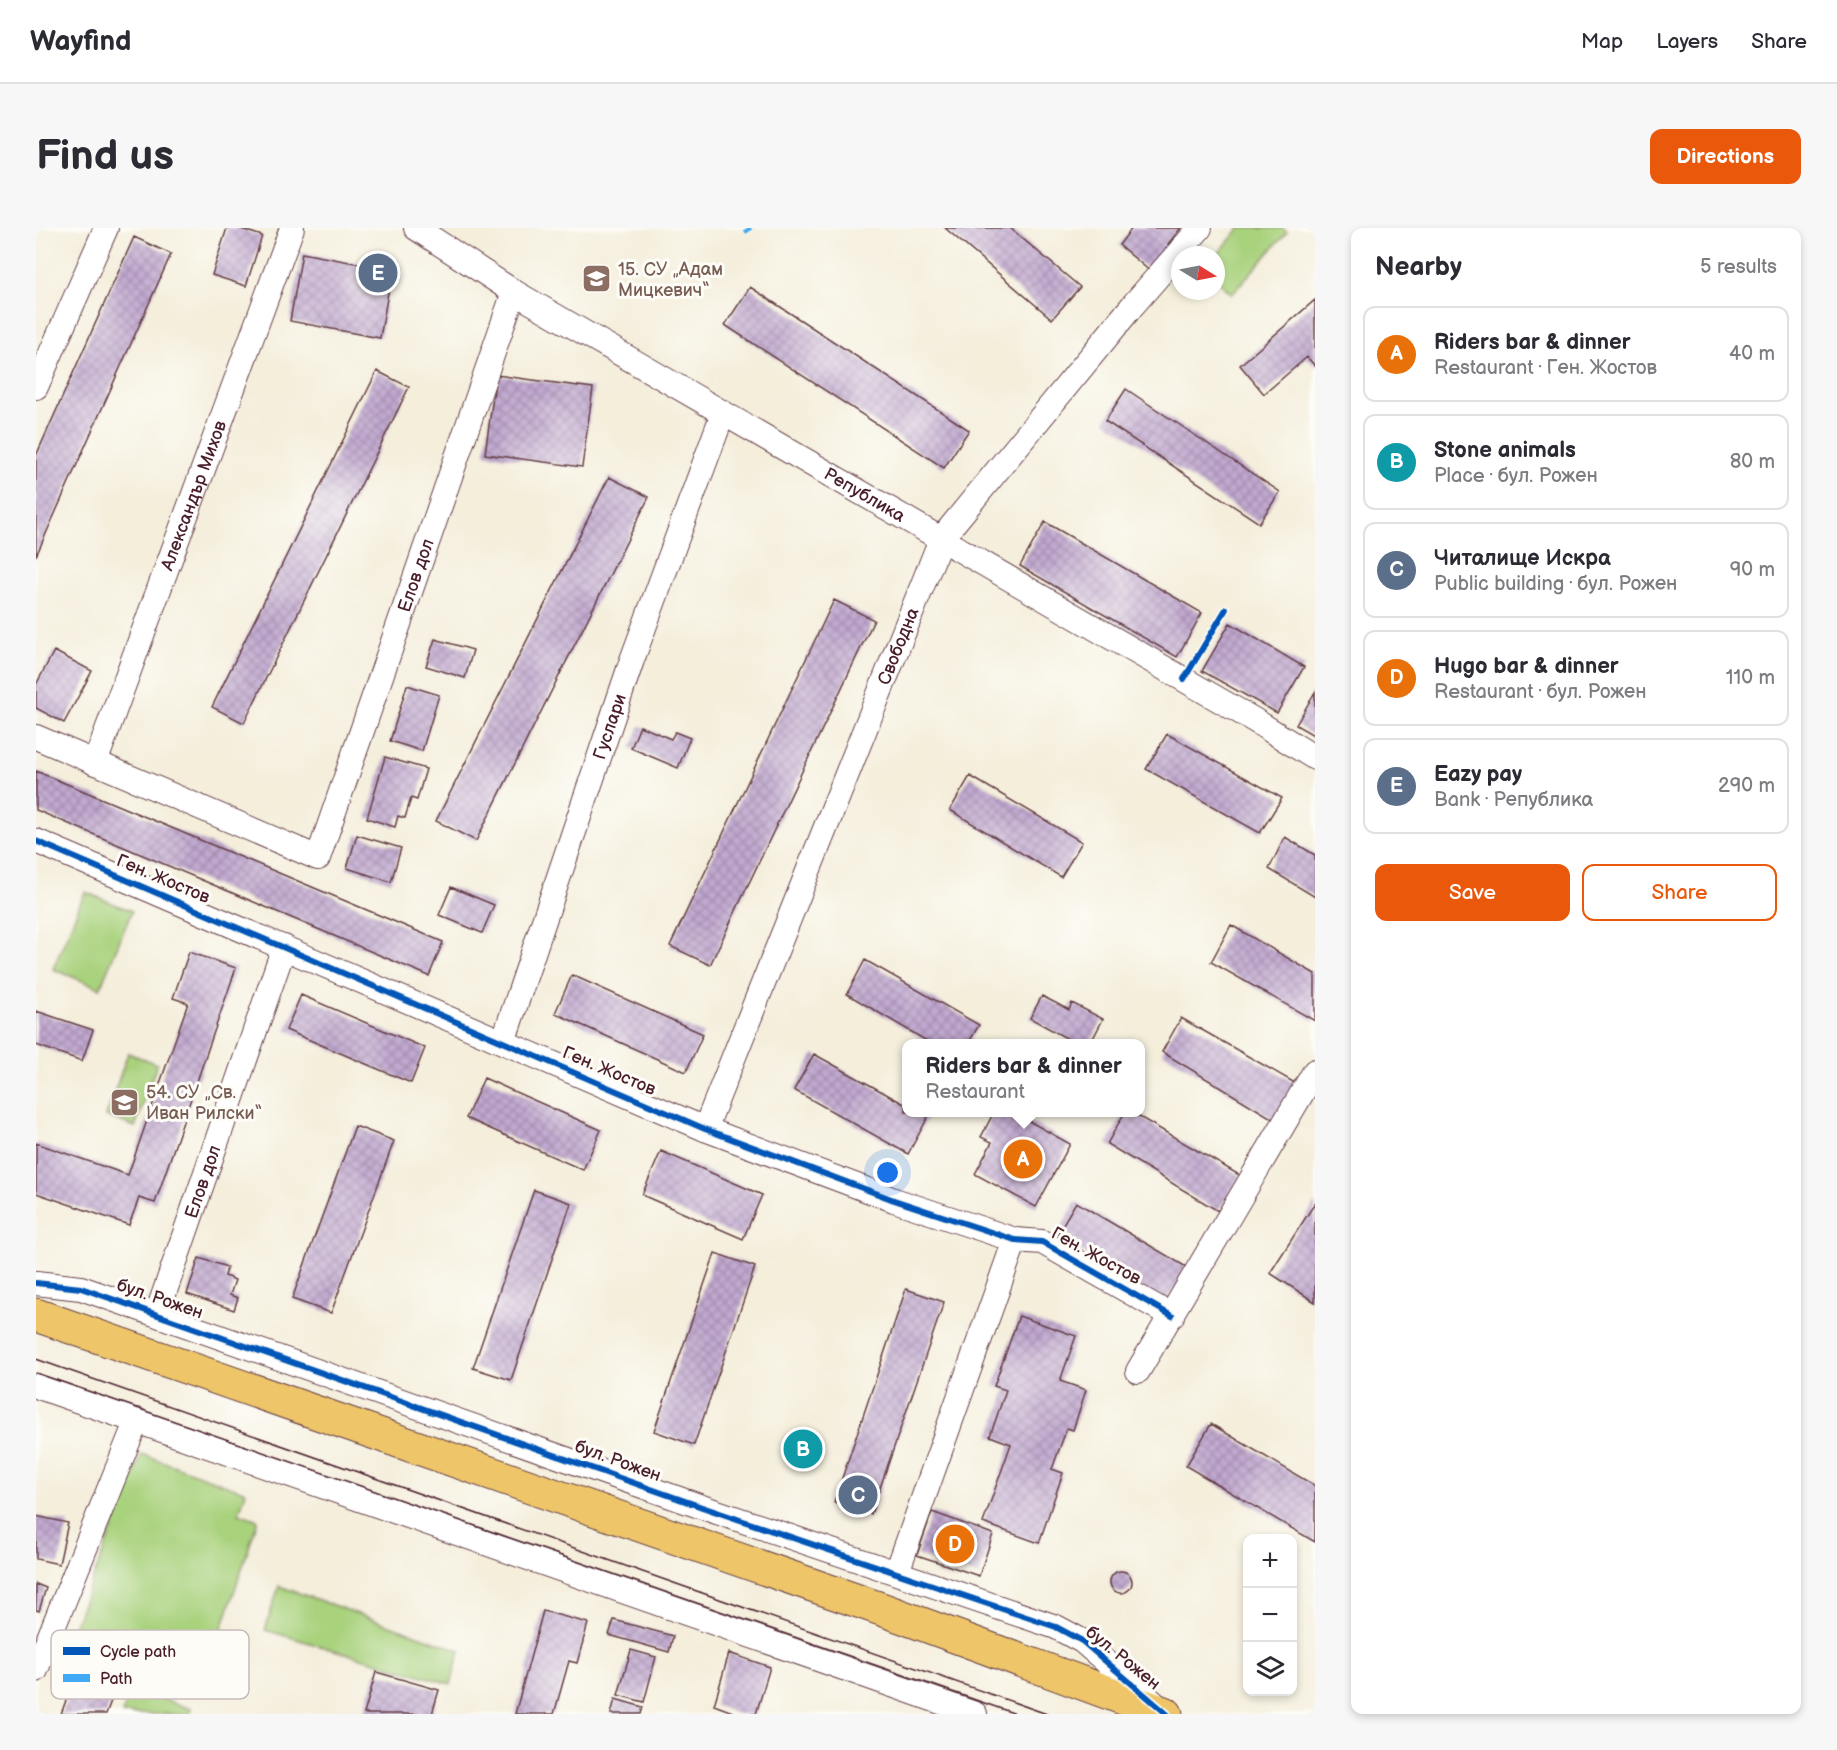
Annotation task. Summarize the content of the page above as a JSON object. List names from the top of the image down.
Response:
{
  "streets": {
    "main road": ["бул. Рожен"],
    "street": [
      "Република",
      "Александър Михов",
      "Елов дол",
      "Свободна",
      "Гуслари",
      "Ген. Жостов"
    ]
  },
  "crossings": [
    ["Република", "Елов дол"],
    ["Република", "Свободна"],
    ["Република", "Гуслари"],
    ["Александър Михов", "Елов дол"],
    ["Елов дол", "Ген. Жостов"],
    ["Елов дол", "бул. Рожен"],
    ["Свободна", "Ген. Жостов"],
    ["Гуслари", "Ген. Жостов"]
  ],
  "places": {
    "school or university": ["15. СУ „Адам Мицкевич“", "54. СУ „Св. Иван Рилски“"]
  },
  "legend": ["Cycle path", "Path"],
  "north": "right",
  "page": {
    "header": "Wayfind",
    "nav": ["Map", "Layers", "Share"],
    "buttons": [
      "Directions",
      ["Save", "Share"]
    ],
    "title": "Find us",
    "heading": ["Nearby", "5 results"],
    "pins": [
      "E",
      "A",
      "B",
      "C",
      "D"
    ],
    "list": [
      {
        "mark": "A",
        "name": "Riders bar & dinner",
        "note": "Restaurant · Ген. Жостов",
        "value": "40 m"
      },
      {
        "mark": "B",
        "name": "Stone animals",
        "note": "Place · бул. Рожен",
        "value": "80 m"
      },
      {
        "mark": "C",
        "name": "Читалище Искра",
        "note": "Public building · бул. Рожен",
        "value": "90 m"
      },
      {
        "mark": "D",
        "name": "Hugo bar & dinner",
        "note": "Restaurant · бул. Рожен",
        "value": "110 m"
      },
      {
        "mark": "E",
        "name": "Eazy pay",
        "note": "Bank · Република",
        "value": "290 m"
      }
    ],
    "popup": ["Riders bar & dinner", "Restaurant"],
    "map_buttons": ["+", "−"]
  }
}
